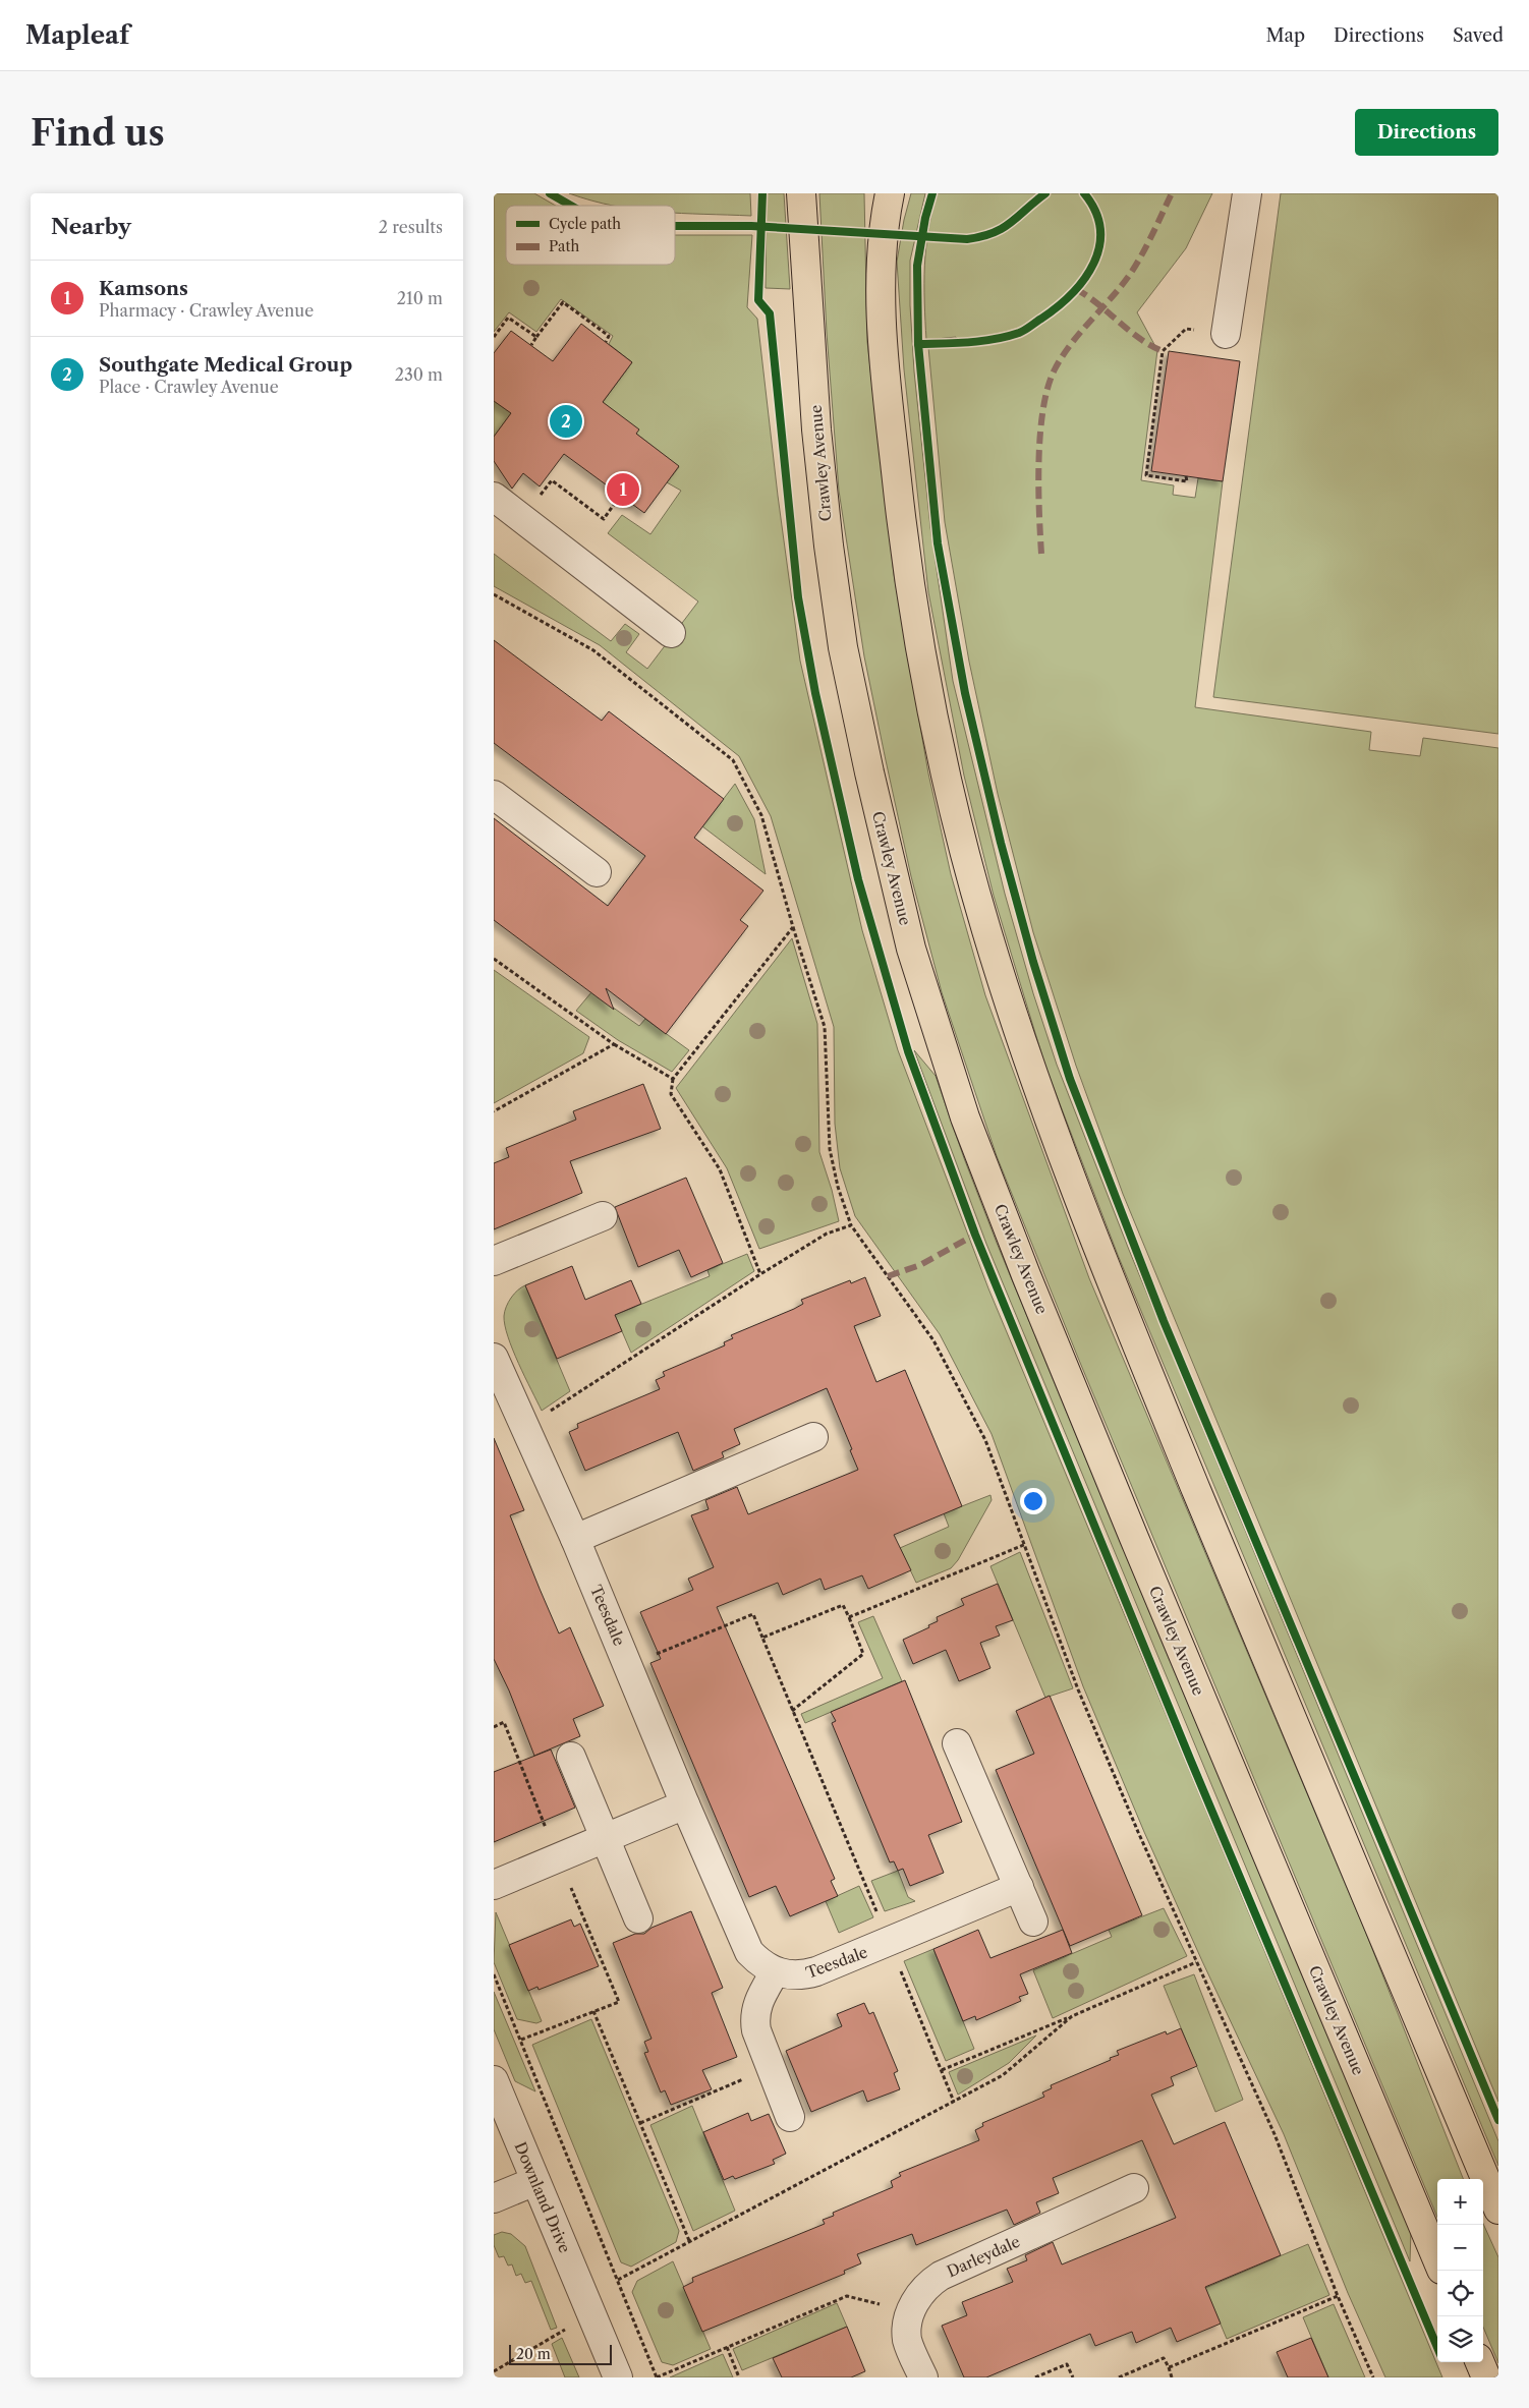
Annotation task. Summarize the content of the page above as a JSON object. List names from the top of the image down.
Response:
{
  "streets": {
    "main road": ["Crawley Avenue"],
    "street": ["Teesdale", "Downland Drive", "Darleydale"]
  },
  "legend": ["Cycle path", "Path"],
  "scale_bar": "20 m",
  "page": {
    "header": "Mapleaf",
    "nav": ["Map", "Directions", "Saved"],
    "buttons": "Directions",
    "title": "Find us",
    "heading": ["Nearby", "2 results"],
    "list": [
      {
        "mark": "1",
        "name": "Kamsons",
        "note": "Pharmacy · Crawley Avenue",
        "value": "210 m"
      },
      {
        "mark": "2",
        "name": "Southgate Medical Group",
        "note": "Place · Crawley Avenue",
        "value": "230 m"
      }
    ],
    "pins": ["2", "1"],
    "map_buttons": ["+", "−"],
    "scale": "20 m"
  }
}
